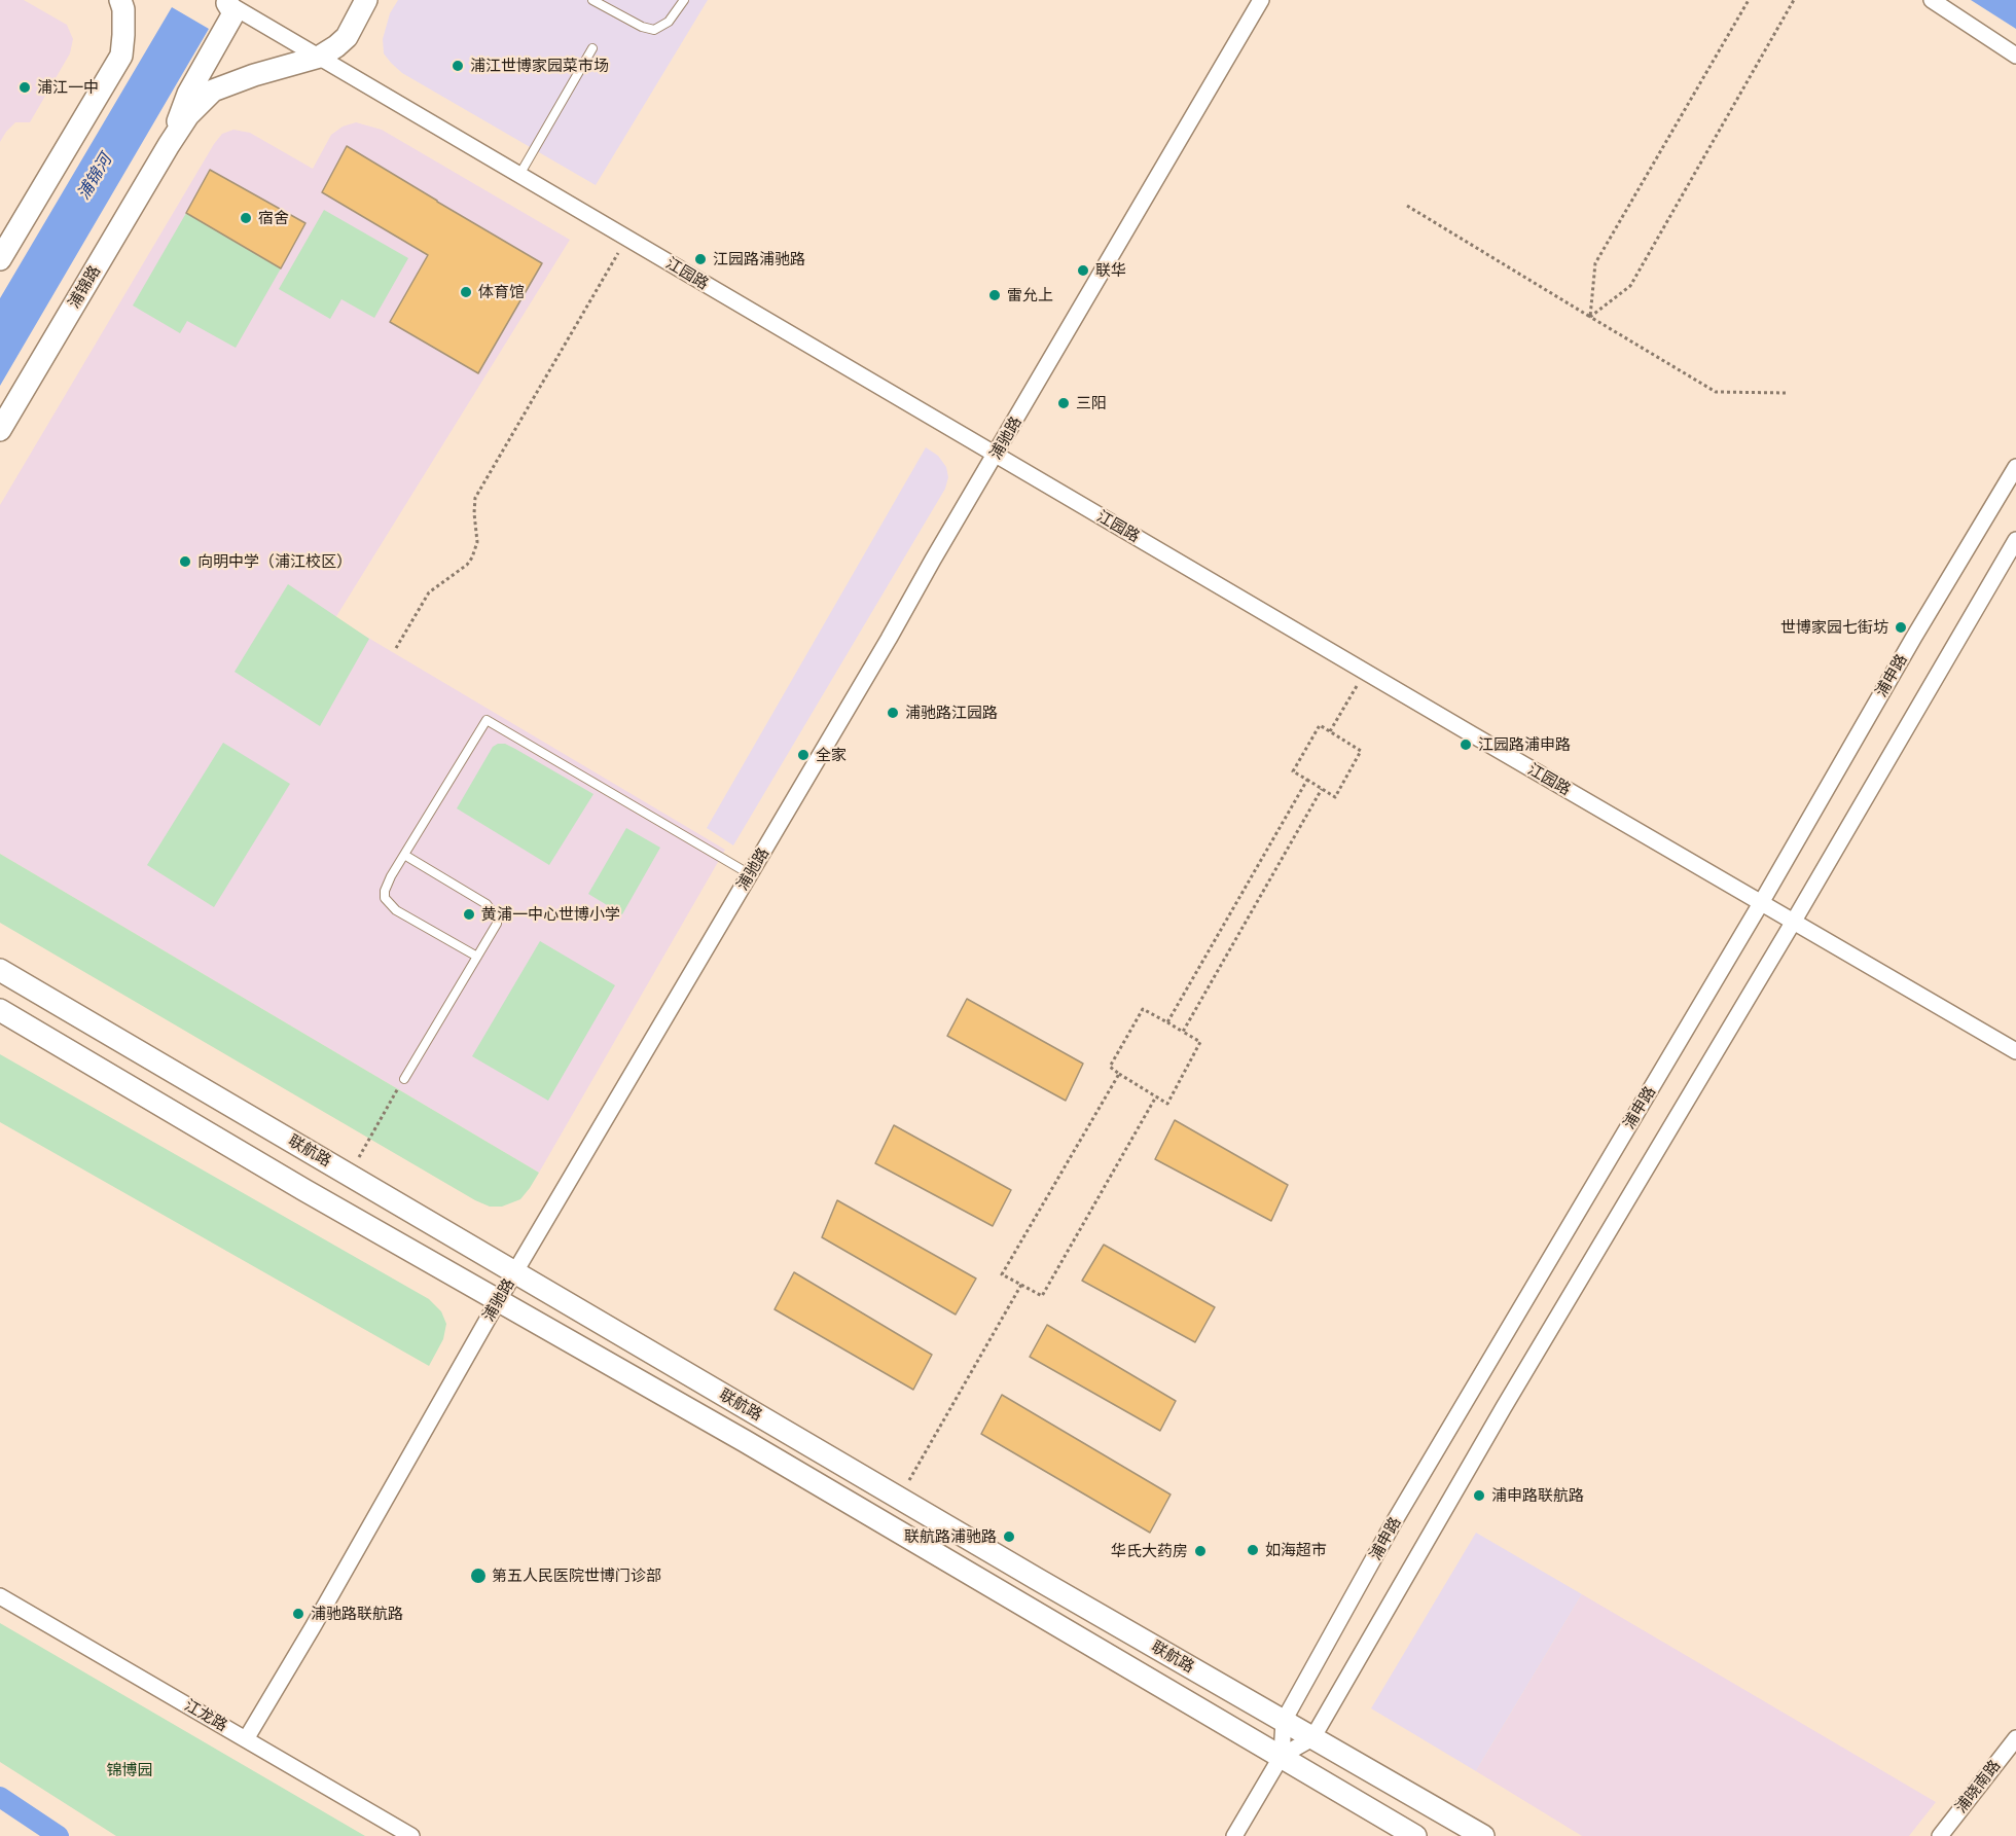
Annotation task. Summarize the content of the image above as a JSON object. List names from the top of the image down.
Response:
{
  "streets": {
    "street": [
      "江园路",
      "浦锦路",
      "浦驰路",
      "浦申路",
      "联航路",
      "江龙路",
      "浦晓南路"
    ]
  },
  "crossings": [
    ["江园路", "浦锦路"],
    ["江园路", "浦驰路"],
    ["江园路", "浦申路"],
    ["浦驰路", "联航路"],
    ["浦驰路", "江龙路"],
    ["浦申路", "联航路"]
  ],
  "water": ["浦锦河"],
  "parks": ["锦博园"],
  "places": [
    "浦江世博家园菜市场",
    "浦江一中",
    "宿舍",
    "江园路浦驰路",
    "联华",
    "体育馆",
    "雷允上",
    "三阳",
    "向明中学（浦江校区）",
    "世博家园七街坊",
    "浦驰路江园路",
    "江园路浦申路",
    "全家",
    "黄浦一中心世博小学",
    "浦申路联航路",
    "联航路浦驰路",
    "如海超市",
    "华氏大药房",
    "第五人民医院世博门诊部",
    "浦驰路联航路"
  ]
}
